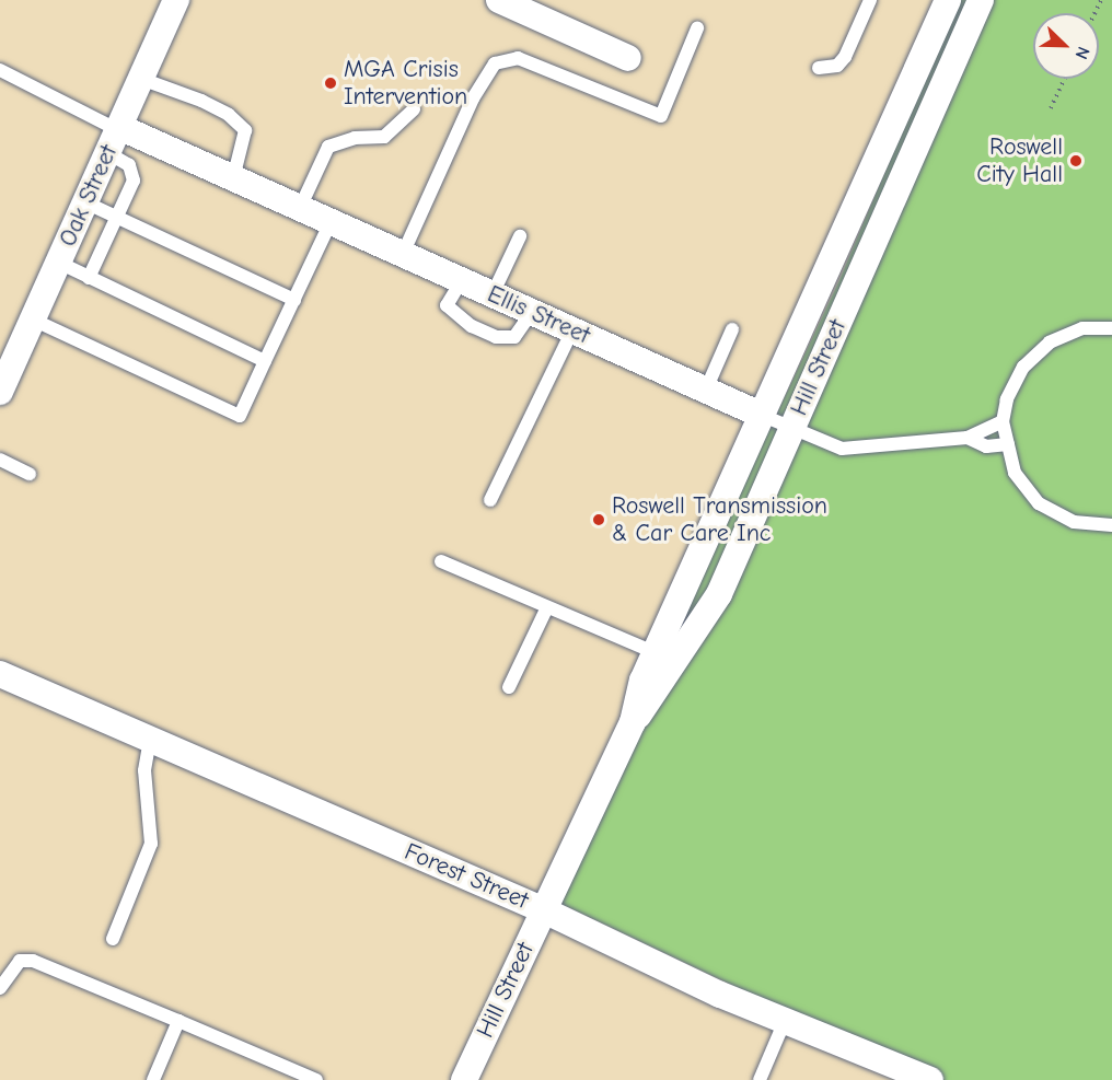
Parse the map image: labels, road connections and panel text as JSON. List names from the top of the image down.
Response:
{
  "streets": {
    "street": [
      "Oak Street",
      "Ellis Street",
      "Hill Street",
      "Forest Street"
    ]
  },
  "crossings": [
    ["Oak Street", "Ellis Street"],
    ["Ellis Street", "Hill Street"],
    ["Hill Street", "Forest Street"]
  ],
  "places": ["MGA Crisis Intervention", "Roswell City Hall", "Roswell Transmission & Car Care Inc"],
  "north": "bottom right"
}
